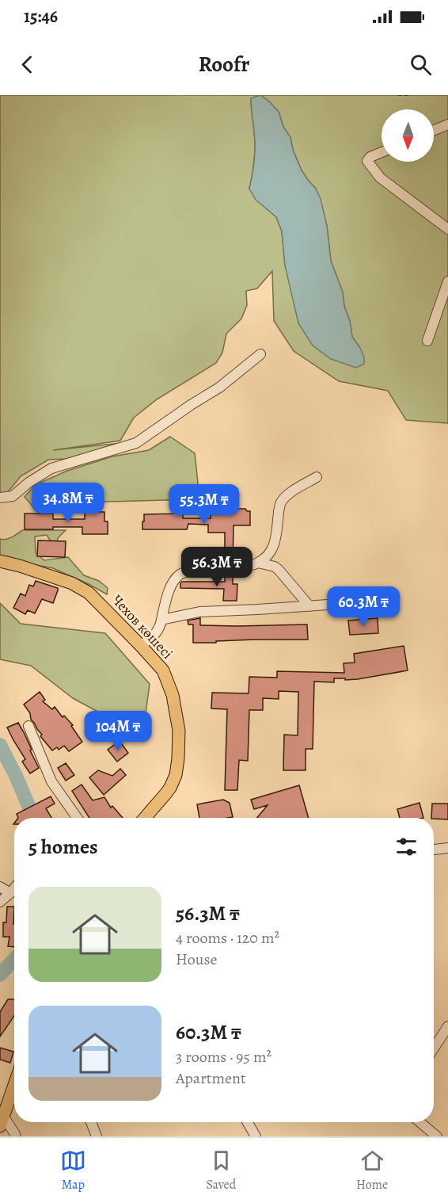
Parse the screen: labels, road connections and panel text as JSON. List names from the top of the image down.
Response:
{
  "streets": {
    "main road": ["Чехов көшесі"]
  },
  "north": "bottom",
  "page": {
    "status": "15:46",
    "header": "Roofr",
    "price": [
      "34.8M ₸",
      "55.3M ₸",
      "56.3M ₸",
      "60.3M ₸",
      "104M ₸"
    ],
    "heading": "5 homes",
    "list": [
      {
        "name": "56.3M ₸",
        "note": "4 rooms · 120 m² · House"
      },
      {
        "name": "60.3M ₸",
        "note": "3 rooms · 95 m² · Apartment"
      }
    ],
    "tabs": ["Map", "Saved", "Home"]
  }
}
